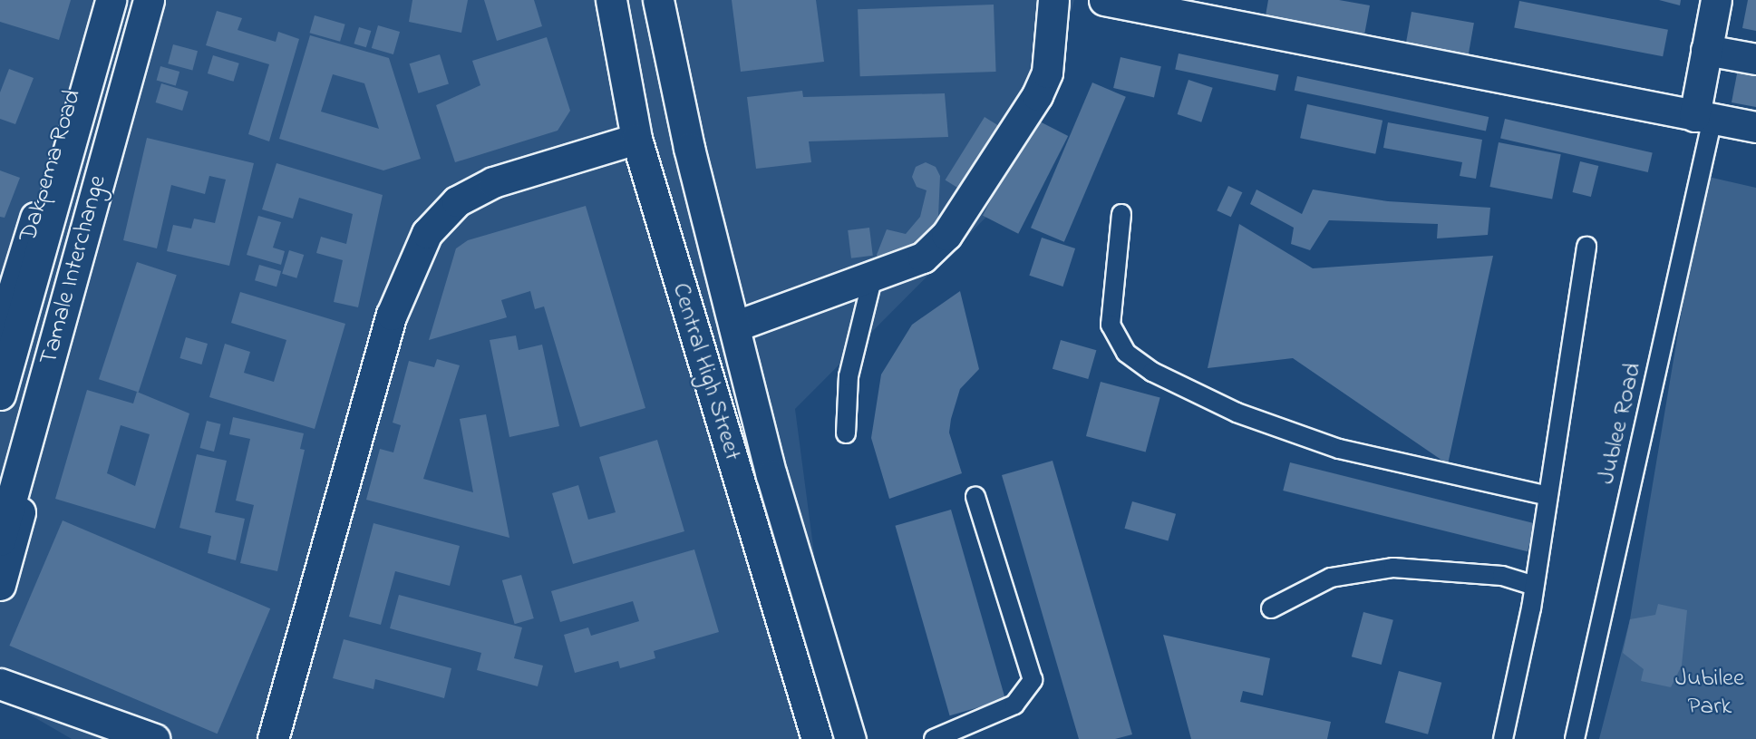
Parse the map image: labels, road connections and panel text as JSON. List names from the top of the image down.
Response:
{
  "streets": {
    "main road": ["Dakpema Road", "Tamale Interchange", "Central High Street"],
    "lane": ["Jublee Road"]
  },
  "parks": ["Jubilee Park"]
}
